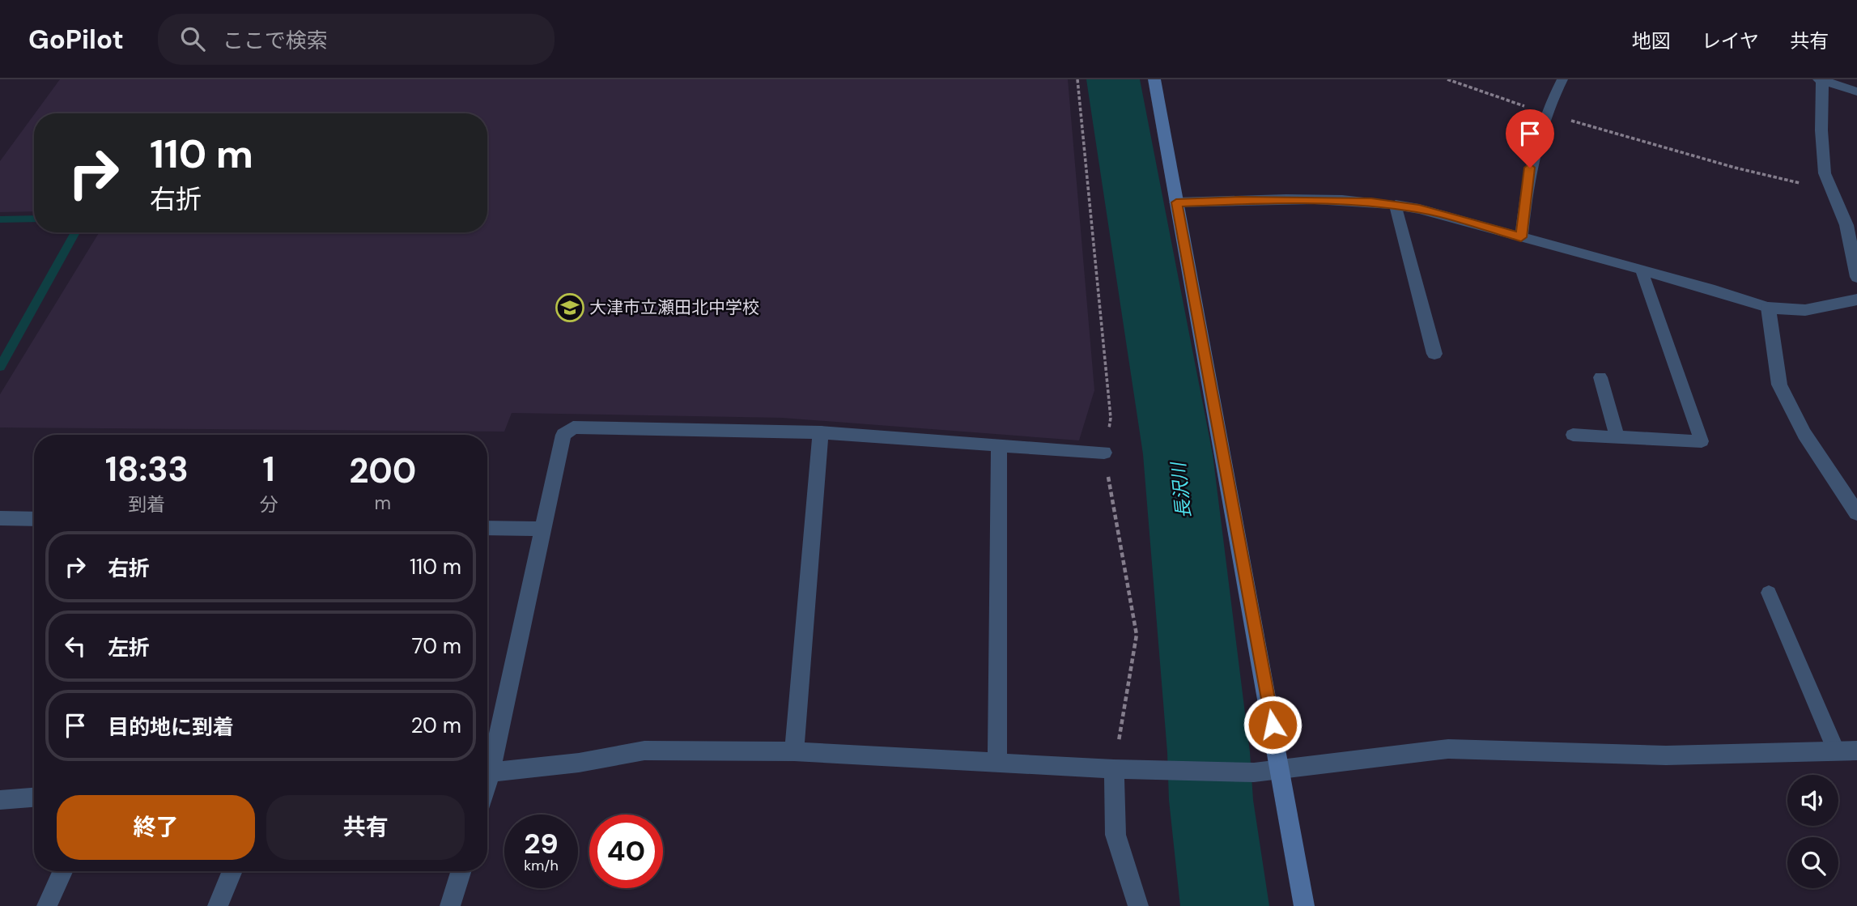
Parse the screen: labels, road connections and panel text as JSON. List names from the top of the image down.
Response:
{
  "water": ["長沢川"],
  "places": {
    "school or university": ["大津市立瀬田北中学校"]
  },
  "page": {
    "header": "GoPilot",
    "search": "ここで検索",
    "nav": ["地図", "レイヤ", "共有"],
    "turn": ["110 m", "右折"],
    "eta": [
      "18:33",
      "到着",
      "1",
      "分",
      "200",
      "m"
    ],
    "list": [
      {
        "name": "右折",
        "value": "110 m"
      },
      {
        "name": "左折",
        "value": "70 m"
      },
      {
        "name": "目的地に到着",
        "value": "20 m"
      }
    ],
    "buttons": ["終了", "共有"],
    "speed": "29 km/h",
    "limit": "40"
  }
}
